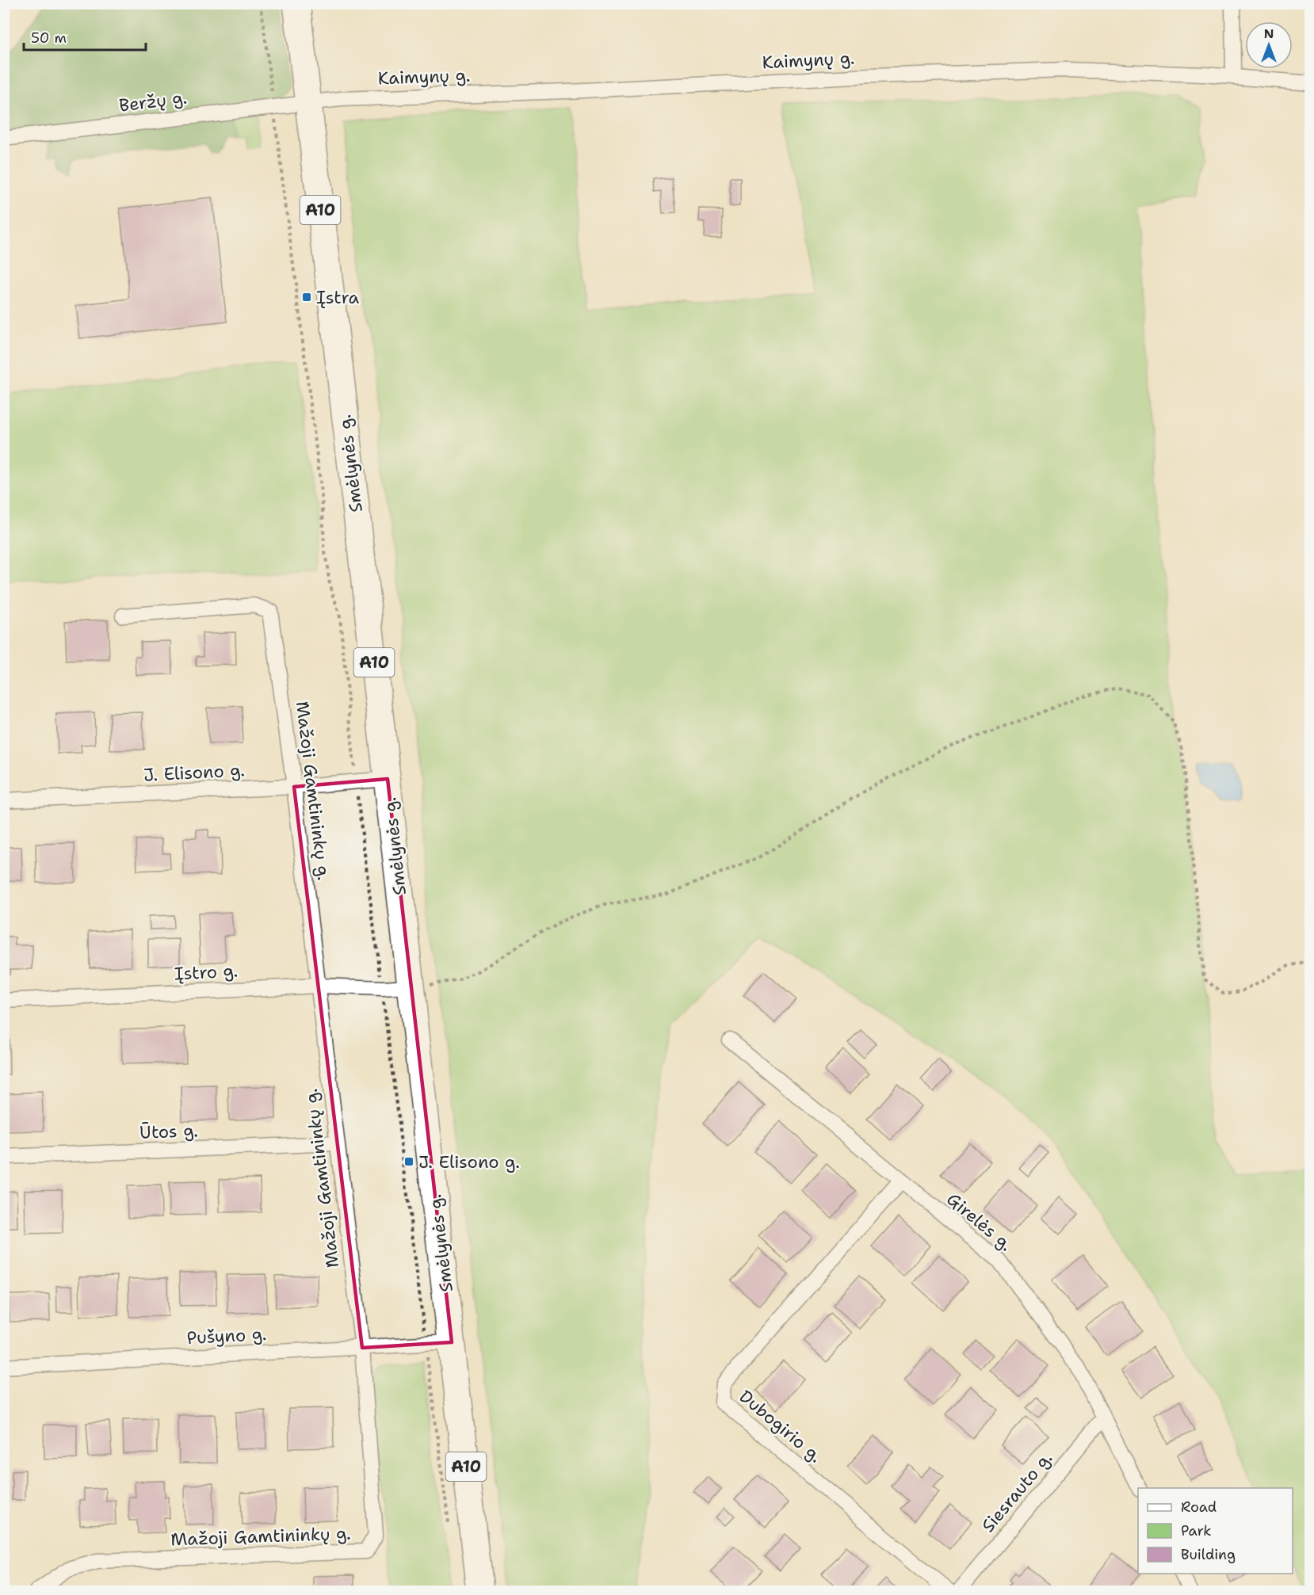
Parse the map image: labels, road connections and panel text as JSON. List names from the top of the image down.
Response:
{
  "streets": {
    "highway": ["A10", "Smėlynės g."],
    "street": [
      "Kaimynų g.",
      "Beržų g.",
      "J. Elisono g.",
      "Mažoji Gamtininkų g.",
      "Įstro g.",
      "Ūtos g.",
      "Girelės g.",
      "Pušyno g.",
      "Dubogirio g.",
      "Siesrauto g."
    ]
  },
  "crossings": [
    ["Kaimynų g.", "Beržų g."],
    ["Kaimynų g.", "A10"],
    ["Kaimynų g.", "Smėlynės g."],
    ["Beržų g.", "A10"],
    ["Beržų g.", "Smėlynės g."],
    ["A10", "Smėlynės g."],
    ["Smėlynės g.", "J. Elisono g."],
    ["Smėlynės g.", "Įstro g."],
    ["Smėlynės g.", "Pušyno g."],
    ["J. Elisono g.", "Mažoji Gamtininkų g."],
    ["Mažoji Gamtininkų g.", "Įstro g."],
    ["Mažoji Gamtininkų g.", "Ūtos g."],
    ["Mažoji Gamtininkų g.", "Pušyno g."],
    ["Girelės g.", "Dubogirio g."],
    ["Girelės g.", "Siesrauto g."]
  ],
  "places": {
    "transit": ["Įstra", "J. Elisono g."]
  },
  "legend": ["Road", "Park", "Building"],
  "scale_bar": "50 m",
  "north": "top"
}
